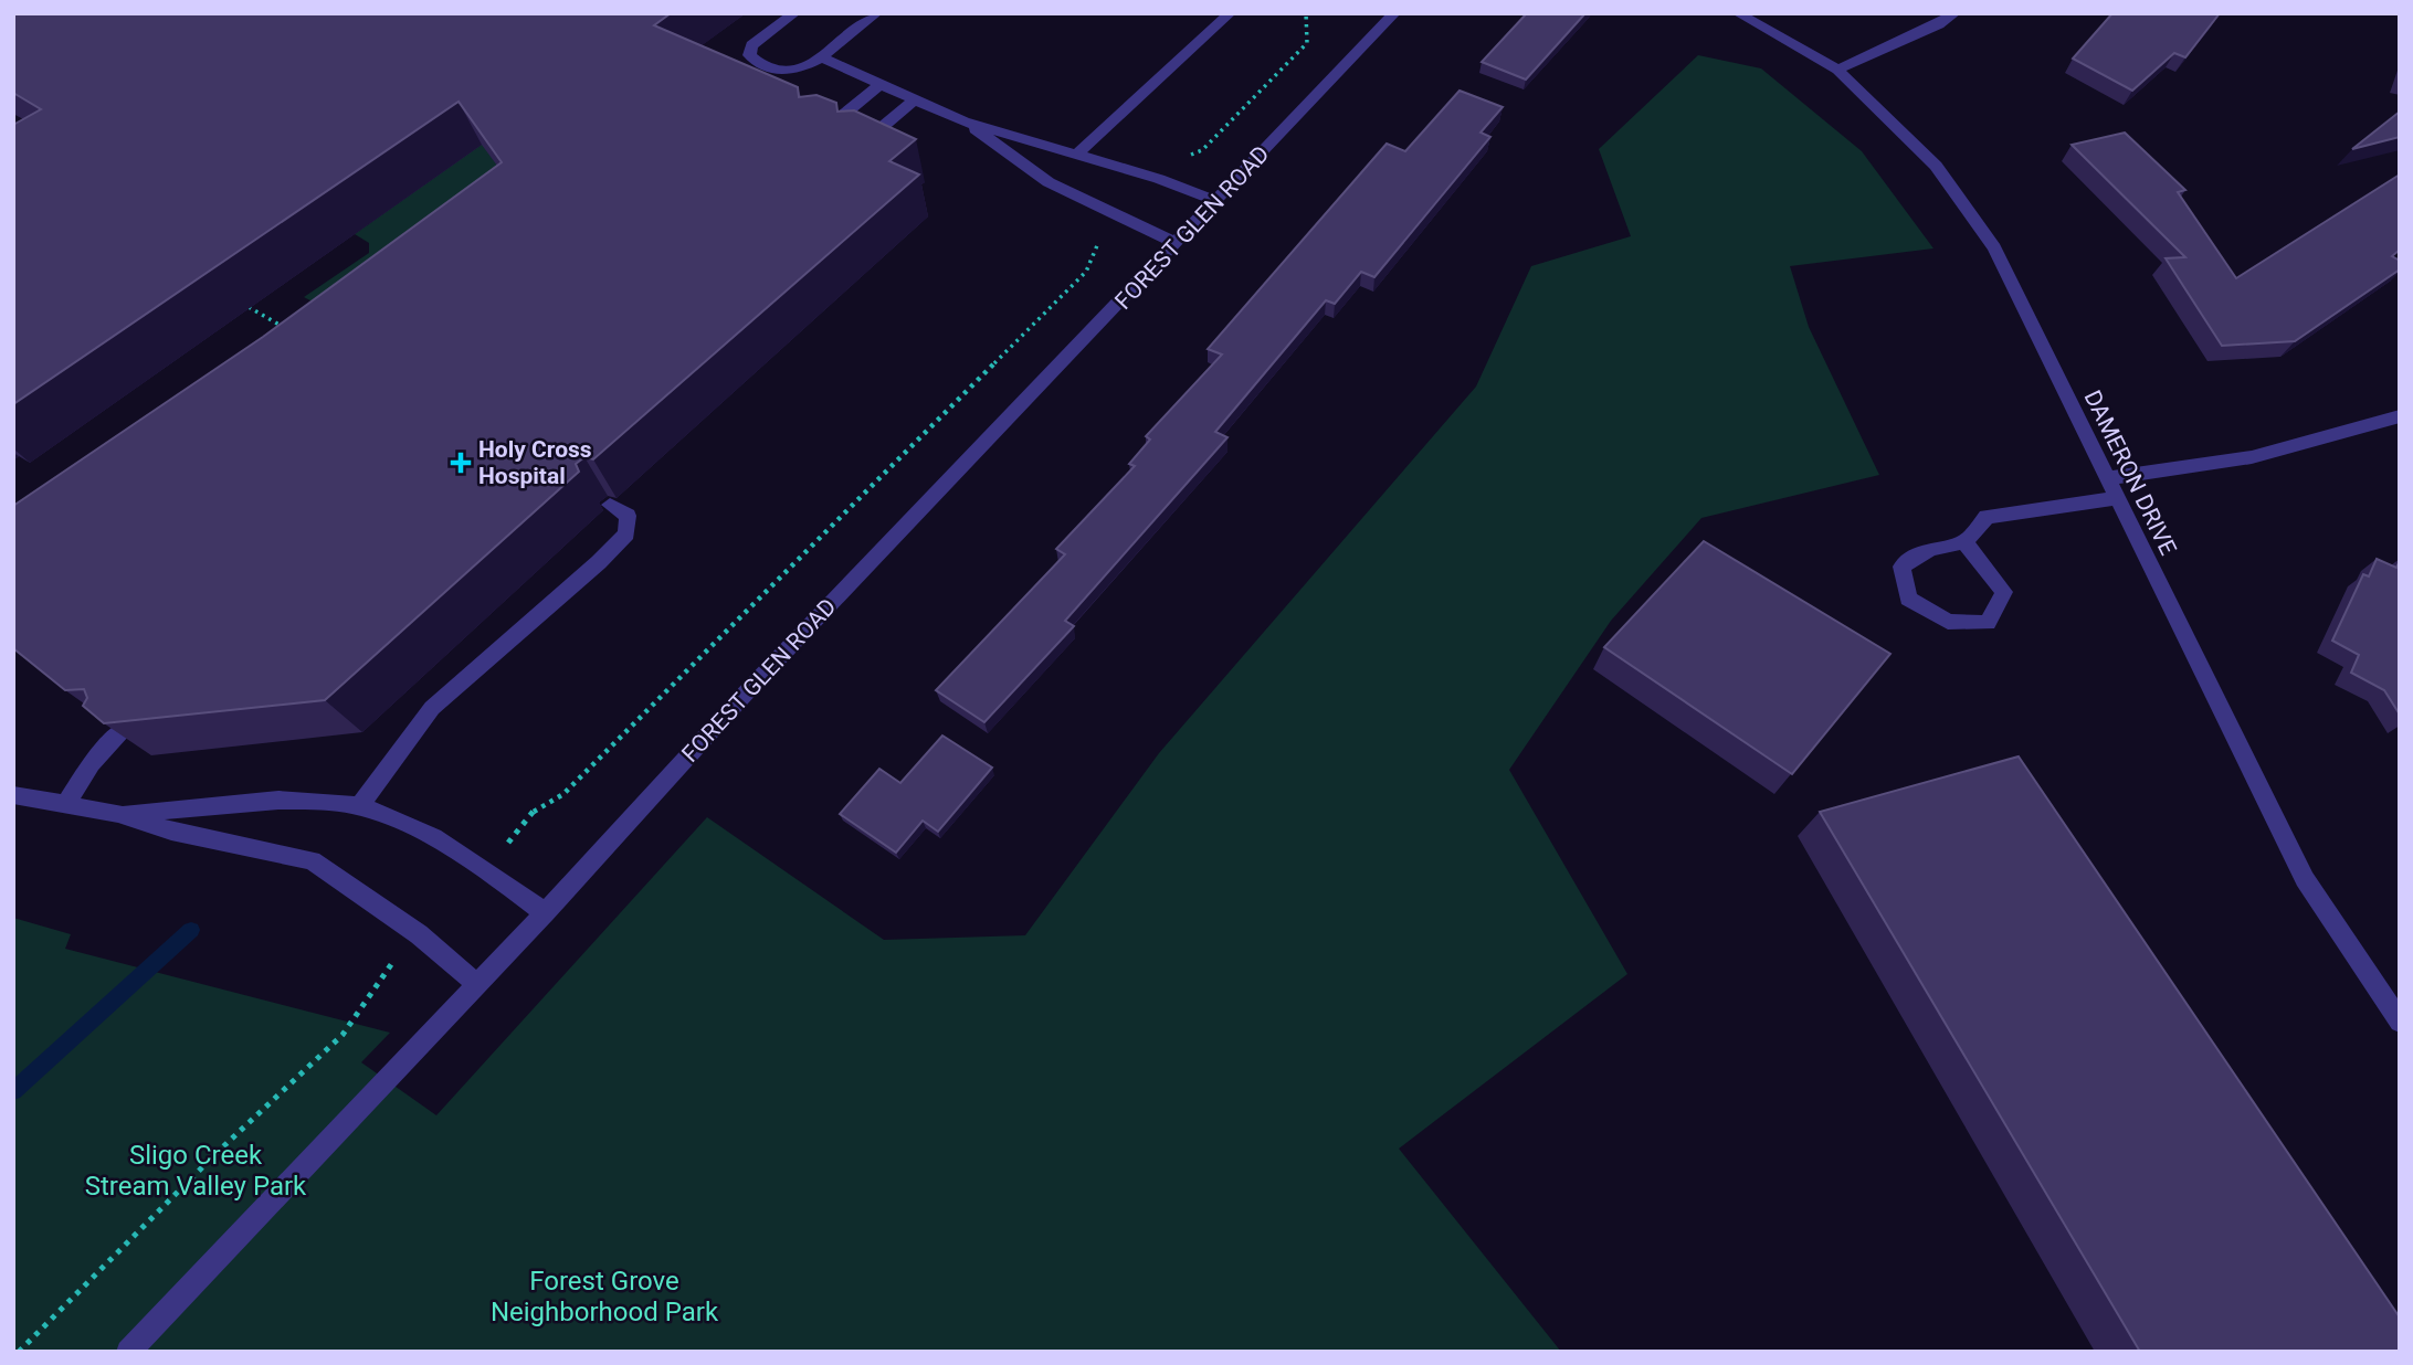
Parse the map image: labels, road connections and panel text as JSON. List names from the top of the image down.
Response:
{
  "streets": {
    "street": ["FOREST GLEN ROAD", "DAMERON DRIVE"]
  },
  "parks": ["Sligo Creek Stream Valley Park", "Forest Grove Neighborhood Park"],
  "places": {
    "health": ["Holy Cross Hospital"]
  }
}
